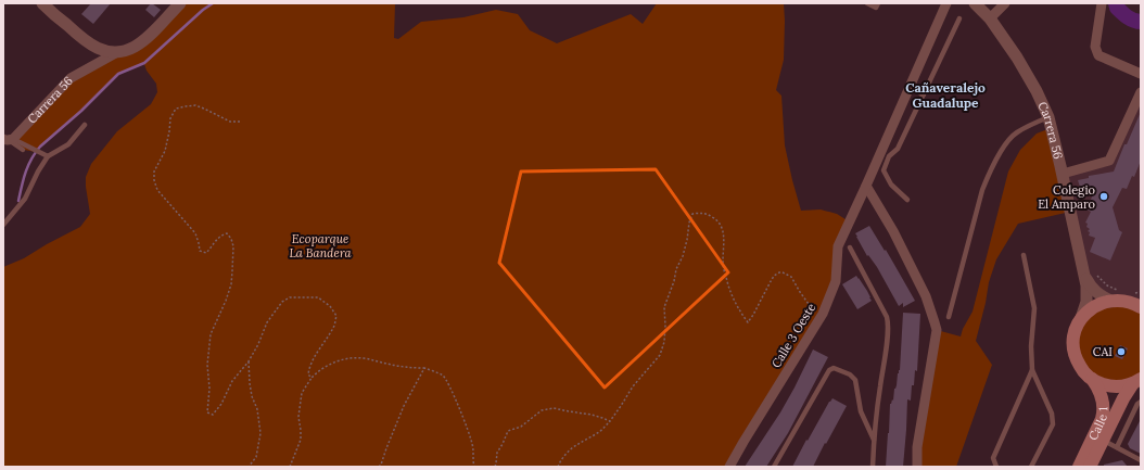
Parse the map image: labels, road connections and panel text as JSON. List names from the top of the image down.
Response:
{
  "streets": {
    "main road": ["Calle 1"],
    "street": ["Carrera 56", "Calle 3 Oeste"]
  },
  "crossings": [
    ["Carrera 56", "Calle 1"]
  ],
  "districts": ["Cañaveralejo Guadalupe"],
  "parks": ["Ecoparque La Bandera"],
  "places": ["Colegio El Amparo", "CAI"]
}
